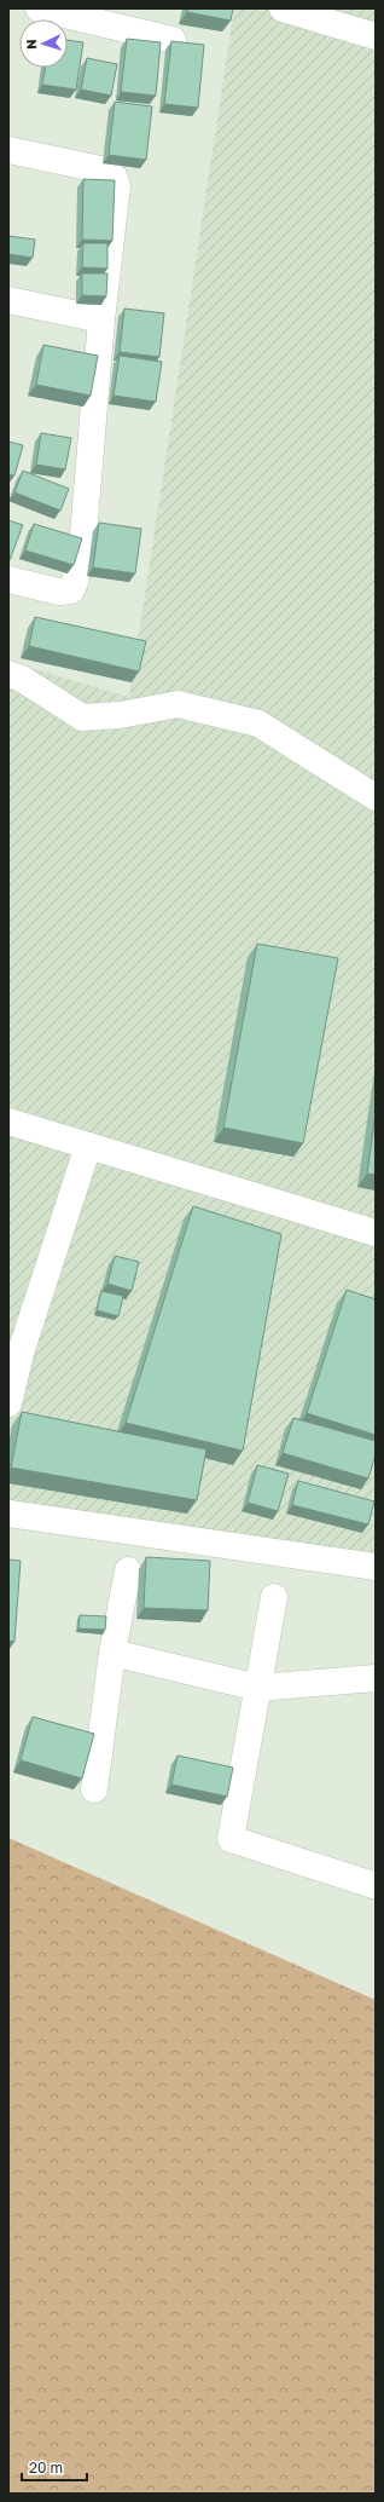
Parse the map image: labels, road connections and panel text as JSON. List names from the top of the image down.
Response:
{
  "scale_bar": "20 m",
  "north": "left"
}
